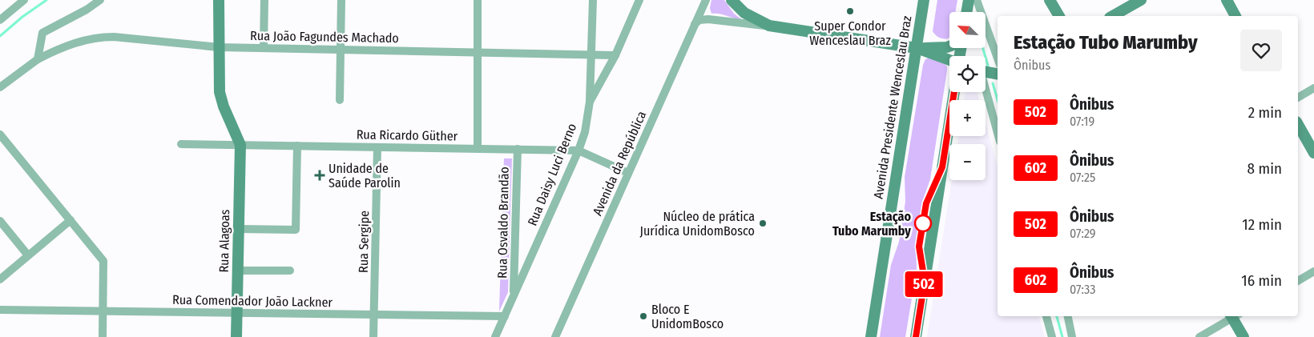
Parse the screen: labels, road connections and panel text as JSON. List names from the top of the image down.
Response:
{
  "streets": {
    "main road": ["Avenida Presidente Wenceslau Braz", "Rua Alagoas"],
    "street": [
      "Rua João Fagundes Machado",
      "Rua Ricardo Güther",
      "Avenida da República",
      "Rua Daisy Luci Berno",
      "Rua Osvaldo Brandão",
      "Rua Sergipe",
      "Rua Comendador João Lackner"
    ]
  },
  "crossings": [
    ["Rua João Fagundes Machado", "Rua Daisy Luci Berno"],
    ["Rua Ricardo Güther", "Avenida da República"],
    ["Rua Ricardo Güther", "Rua Daisy Luci Berno"],
    ["Rua Ricardo Güther", "Rua Osvaldo Brandão"],
    ["Rua Ricardo Güther", "Rua Alagoas"],
    ["Rua Ricardo Güther", "Rua Sergipe"],
    ["Rua Daisy Luci Berno", "Rua Osvaldo Brandão"],
    ["Rua Daisy Luci Berno", "Rua Comendador João Lackner"],
    ["Rua Alagoas", "Rua Comendador João Lackner"],
    ["Rua Sergipe", "Rua Comendador João Lackner"]
  ],
  "places": {
    "other": [
      "Super Condor Wenceslau Braz",
      "Núcleo de prática Jurídica UnidomBosco",
      "Estação Tubo Marumby",
      "Bloco E UnidomBosco"
    ],
    "health": ["Unidade de Saúde Parolin"]
  },
  "lines": ["bus line 502"],
  "north": "top left",
  "page": {
    "on_map": "502",
    "map_buttons": ["+", "−"],
    "heading": ["Estação Tubo Marumby", "Ônibus"],
    "list": [
      {
        "mark": "502",
        "name": "Ônibus",
        "note": "07:19",
        "value": "2 min"
      },
      {
        "mark": "602",
        "name": "Ônibus",
        "note": "07:25",
        "value": "8 min"
      },
      {
        "mark": "502",
        "name": "Ônibus",
        "note": "07:29",
        "value": "12 min"
      },
      {
        "mark": "602",
        "name": "Ônibus",
        "note": "07:33",
        "value": "16 min"
      }
    ]
  }
}
